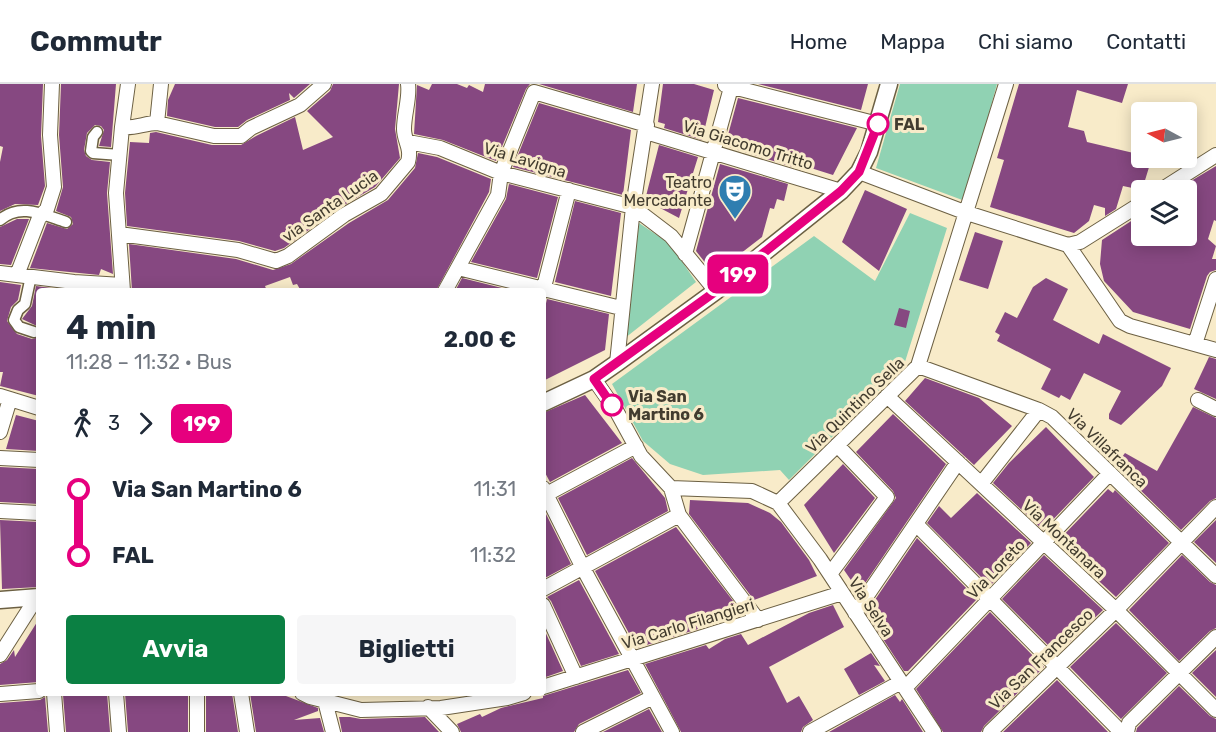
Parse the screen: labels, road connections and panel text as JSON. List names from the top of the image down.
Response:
{
  "streets": {
    "street": [
      "Via Giacomo Tritto",
      "Via Lavigna",
      "via Santa Lucia",
      "Via Quintino Sella",
      "Via Villafranca",
      "Via Montanara",
      "Via Loreto",
      "Via Selva",
      "Via Carlo Filangieri",
      "Via San Francesco"
    ]
  },
  "crossings": [
    ["Via Giacomo Tritto", "Via Lavigna"],
    ["Via Lavigna", "via Santa Lucia"],
    ["Via Quintino Sella", "Via Villafranca"],
    ["Via Quintino Sella", "Via Montanara"],
    ["Via Quintino Sella", "Via Selva"],
    ["Via Villafranca", "Via Loreto"],
    ["Via Villafranca", "Via San Francesco"],
    ["Via Montanara", "Via Loreto"],
    ["Via Montanara", "Via San Francesco"],
    ["Via Loreto", "Via Selva"],
    ["Via Selva", "Via Carlo Filangieri"]
  ],
  "places": {
    "other": ["FAL", "Via San Martino 6"],
    "theatre": ["Teatro Mercadante"]
  },
  "lines": ["bus line 199"],
  "north": "left",
  "page": {
    "header": "Commutr",
    "nav": [
      "Home",
      "Mappa",
      "Chi siamo",
      "Contatti"
    ],
    "on_map": "199",
    "heading": ["4 min", "11:28 – 11:32 · Bus", "2.00 €"],
    "legs": ["3", "199"],
    "list": [
      {
        "name": "Via San Martino 6",
        "value": "11:31"
      },
      {
        "name": "FAL",
        "value": "11:32"
      }
    ],
    "buttons": ["Avvia", "Biglietti"]
  }
}
